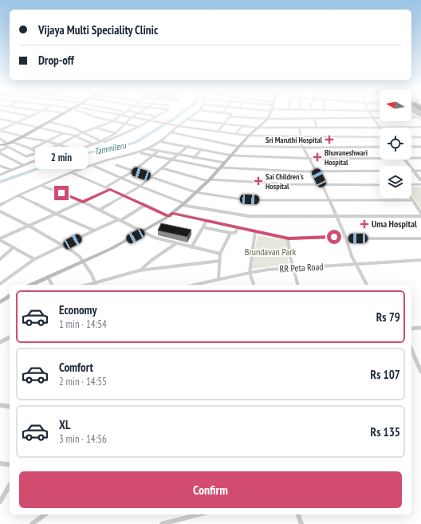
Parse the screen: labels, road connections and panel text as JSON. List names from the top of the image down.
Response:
{
  "streets": {
    "street": ["RR Peta Road"]
  },
  "water": ["Tammileru"],
  "parks": ["Brundavan Park"],
  "places": {
    "health": [
      "Sri Maruthi Hospital",
      "Bhuvaneshwari Hospital",
      "Sai Children's Hospital",
      "Uma Hospital"
    ]
  },
  "north": "left",
  "page": {
    "banner": ["Vijaya Multi Speciality Clinic", "Drop-off"],
    "bubble": "2 min",
    "list": [
      {
        "name": "Economy",
        "note": "1 min · 14:54",
        "value": "Rs 79"
      },
      {
        "name": "Comfort",
        "note": "2 min · 14:55",
        "value": "Rs 107"
      },
      {
        "name": "XL",
        "note": "3 min · 14:56",
        "value": "Rs 135"
      }
    ],
    "buttons": "Confirm"
  }
}
